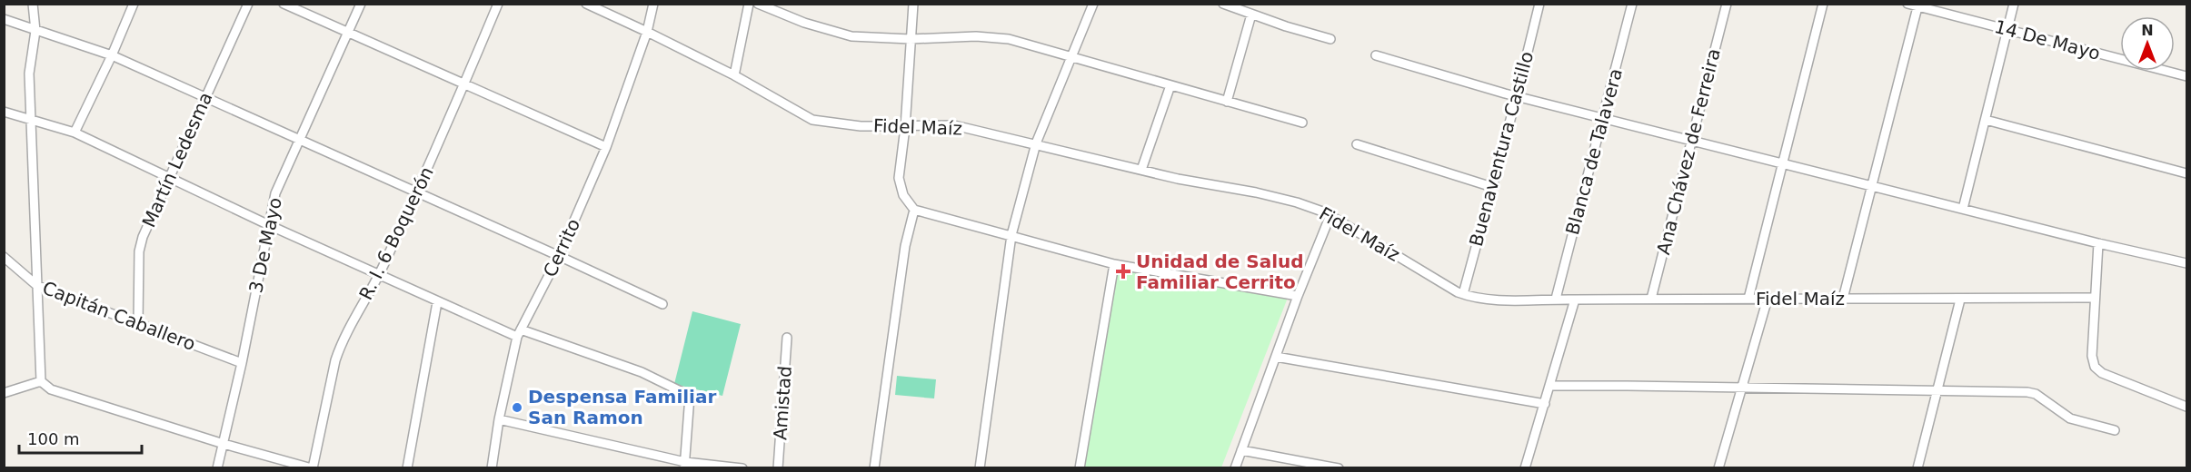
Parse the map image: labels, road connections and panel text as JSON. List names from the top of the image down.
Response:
{
  "streets": {
    "street": [
      "14 De Mayo",
      "Fidel Maíz",
      "Buenaventura Castillo",
      "Blanca de Talavera",
      "Ana Chávez de Ferreira",
      "Martín Ledesma",
      "R. I. 6 Boquerón",
      "3 De Mayo",
      "Cerrito",
      "Capitán Caballero",
      "Amistad"
    ]
  },
  "crossings": [
    ["Fidel Maíz", "Buenaventura Castillo"],
    ["Fidel Maíz", "Blanca de Talavera"],
    ["Fidel Maíz", "Ana Chávez de Ferreira"],
    ["Fidel Maíz", "Cerrito"],
    ["Martín Ledesma", "Capitán Caballero"],
    ["3 De Mayo", "Capitán Caballero"]
  ],
  "places": {
    "health": ["Unidad de Salud Familiar Cerrito"],
    "other": ["Despensa Familiar San Ramon"]
  },
  "scale_bar": "100 m",
  "north": "top"
}
